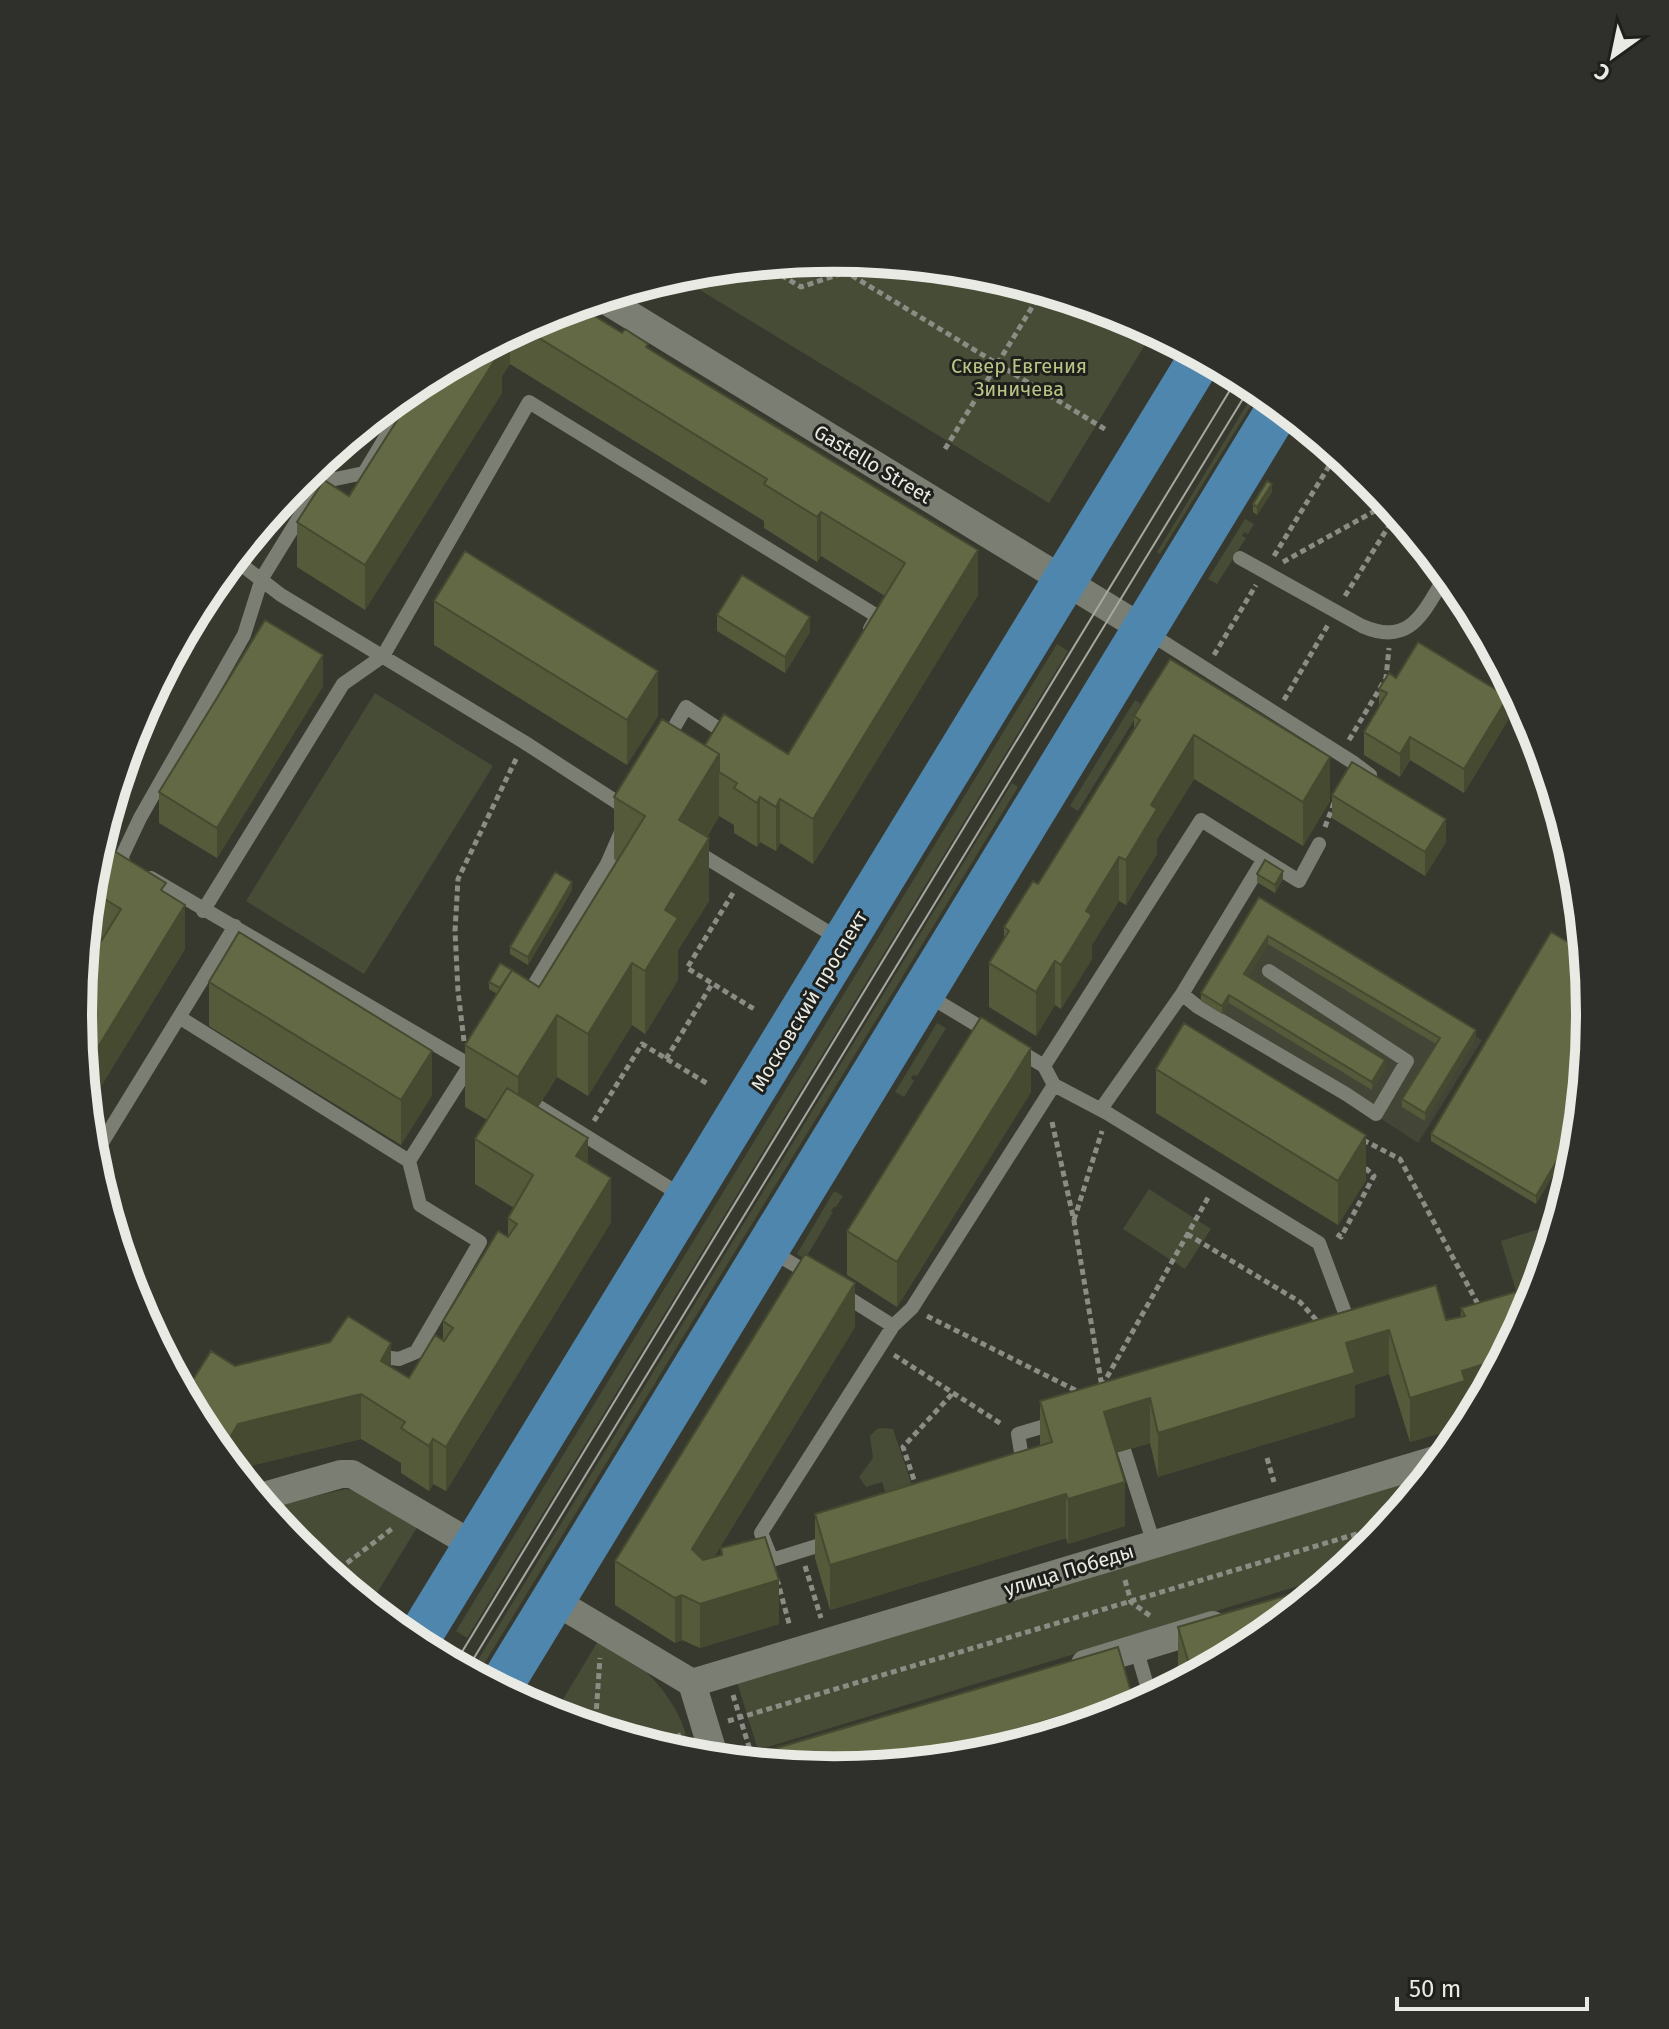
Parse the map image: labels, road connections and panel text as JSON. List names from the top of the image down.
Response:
{
  "streets": {
    "main road": ["Московский проспект"],
    "street": ["Gastello Street", "улица Победы"]
  },
  "crossings": [
    ["Gastello Street", "Московский проспект"]
  ],
  "parks": ["Сквер Евгения Зиничева"],
  "scale_bar": "50 m",
  "north": "bottom left"
}
